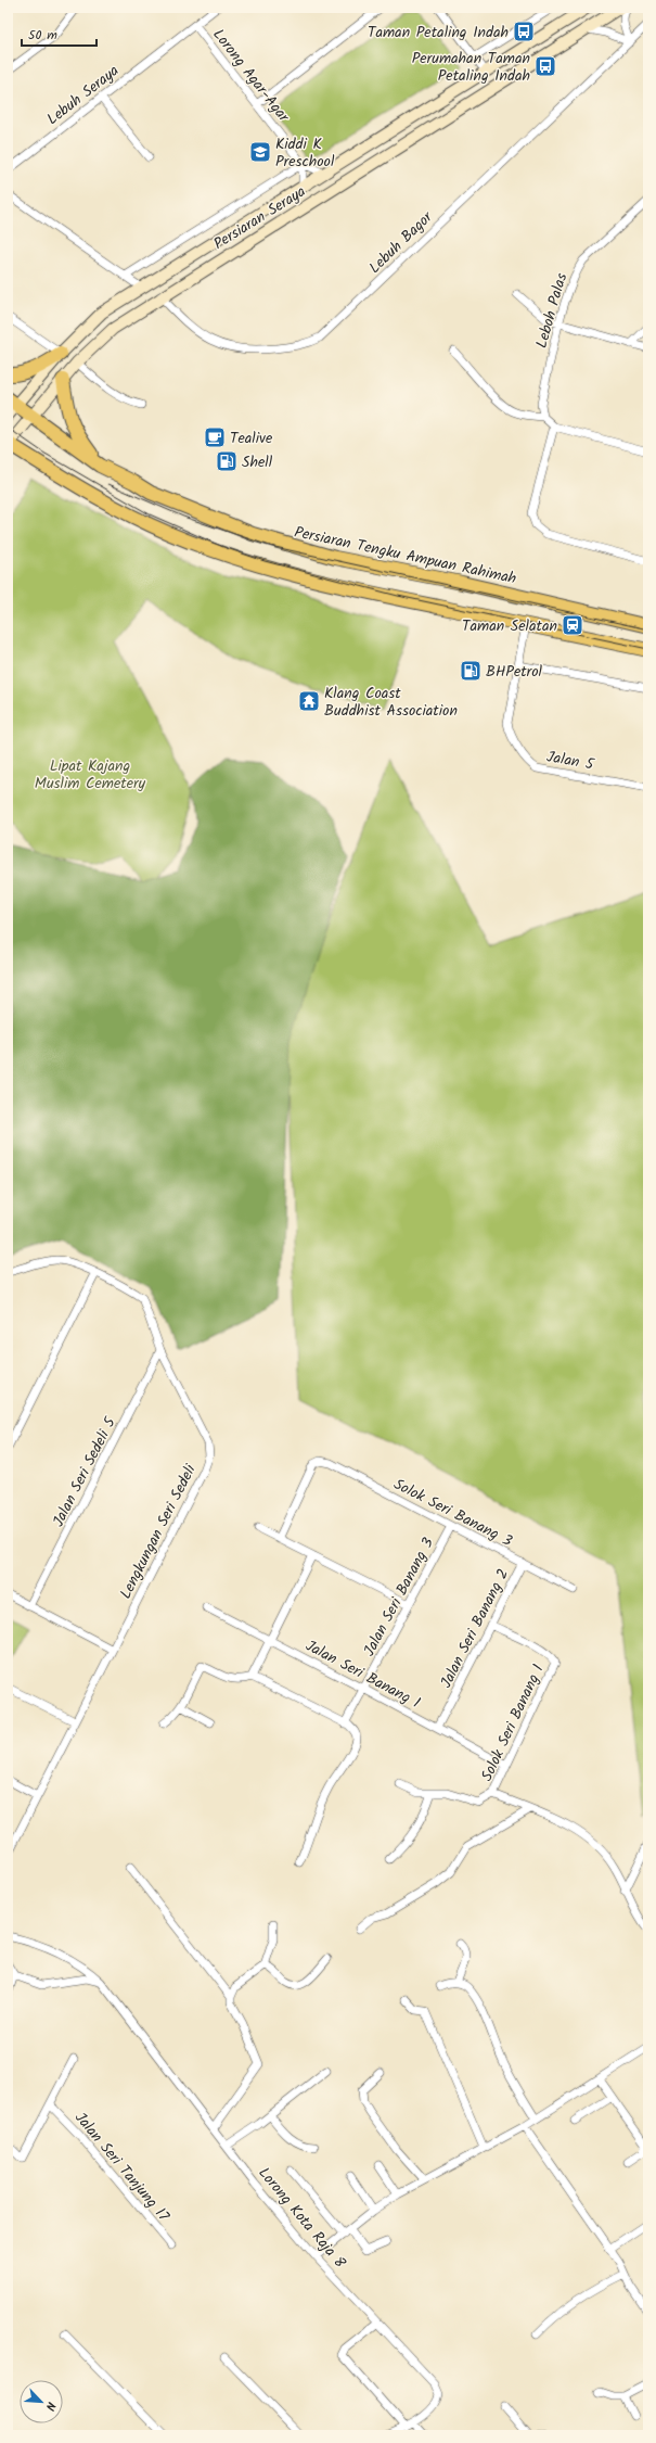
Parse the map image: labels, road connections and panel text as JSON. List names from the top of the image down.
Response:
{
  "streets": {
    "highway": ["Persiaran Tengku Ampuan Rahimah"],
    "main road": ["Persiaran Seraya"],
    "street": [
      "Lorong Agar-Agar",
      "Lebuh Seraya",
      "Lebuh Bagor",
      "Leboh Palas",
      "Jalan 5",
      "Jalan Seri Sedeli 5",
      "Solok Seri Banang 3",
      "Lengkungan Seri Sedeli",
      "Jalan Seri Banang 3",
      "Jalan Seri Banang 2",
      "Jalan Seri Banang 1",
      "Solok Seri Banang 1",
      "Jalan Seri Tanjung 17",
      "Lorong Kota Raja 8"
    ]
  },
  "crossings": [
    ["Lorong Agar-Agar", "Lebuh Seraya"],
    ["Lorong Agar-Agar", "Persiaran Seraya"],
    ["Persiaran Seraya", "Lebuh Bagor"],
    ["Persiaran Seraya", "Persiaran Tengku Ampuan Rahimah"],
    ["Jalan Seri Sedeli 5", "Lengkungan Seri Sedeli"],
    ["Solok Seri Banang 3", "Jalan Seri Banang 3"],
    ["Solok Seri Banang 3", "Jalan Seri Banang 2"],
    ["Jalan Seri Banang 3", "Jalan Seri Banang 1"],
    ["Jalan Seri Banang 2", "Jalan Seri Banang 1"],
    ["Jalan Seri Banang 2", "Solok Seri Banang 1"],
    ["Jalan Seri Banang 1", "Solok Seri Banang 1"]
  ],
  "parks": ["Lipat Kajang Muslim Cemetery"],
  "places": {
    "bus stop": ["Taman Petaling Indah", "Perumahan Taman Petaling Indah"],
    "school or university": ["Kiddi K Preschool"],
    "cafe": ["Tealive"],
    "fuel station": ["Shell", "BHPetrol"],
    "station": ["Taman Selatan"],
    "temple": ["Klang Coast Buddhist Association"]
  },
  "scale_bar": "50 m",
  "north": "bottom right"
}
